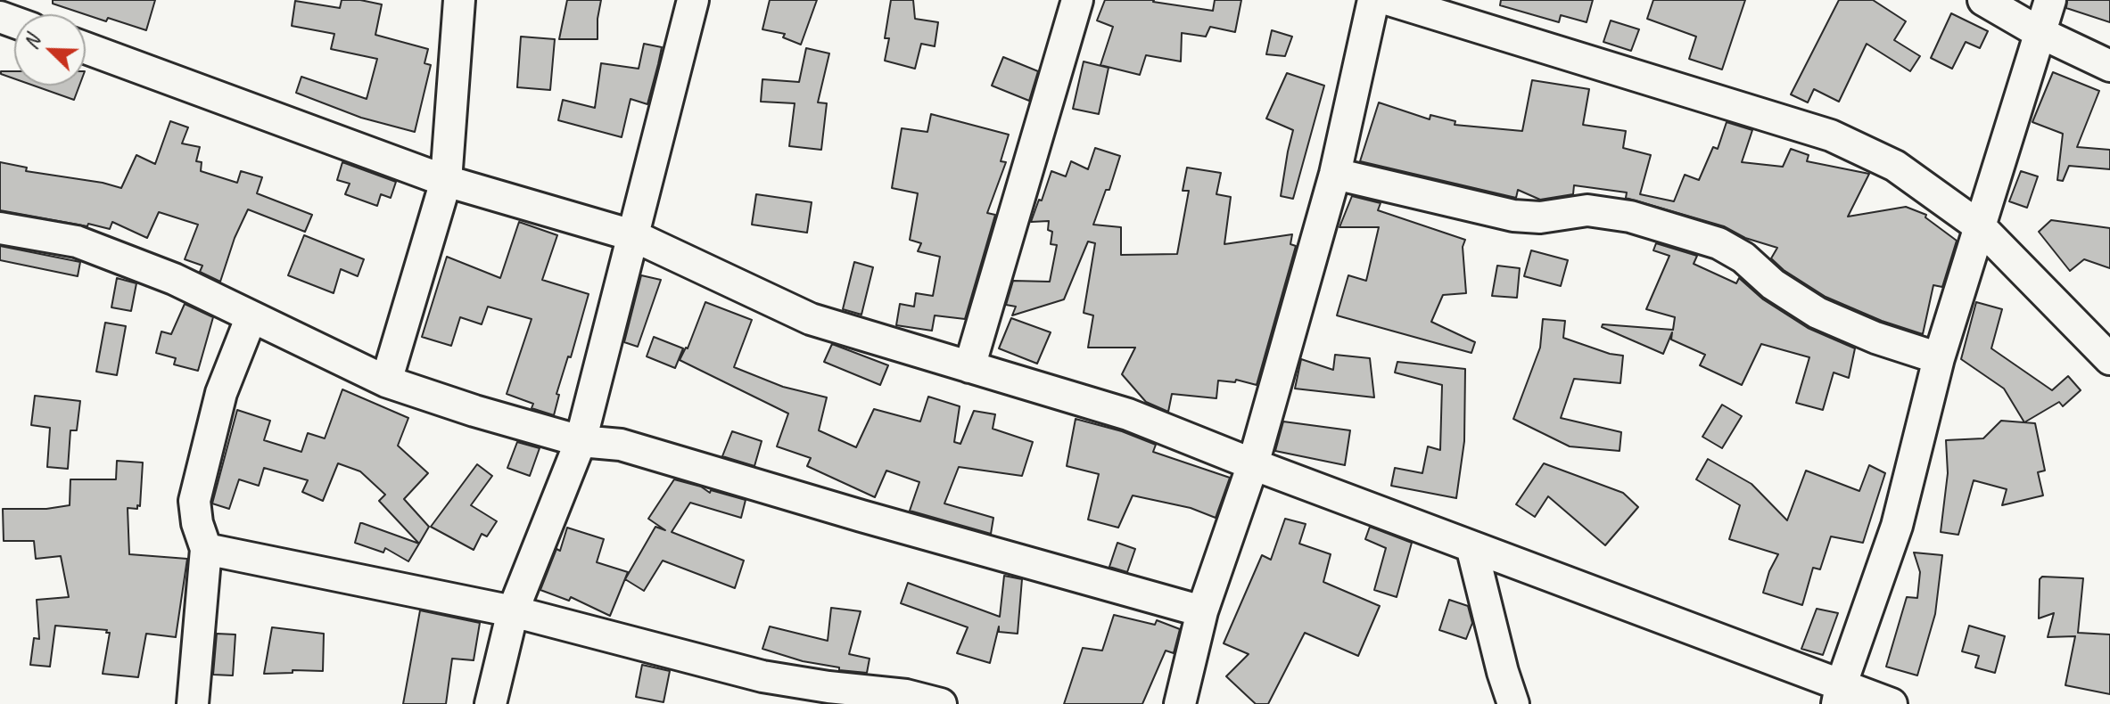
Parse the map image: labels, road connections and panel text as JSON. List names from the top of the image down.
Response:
{
  "north": "top left"
}
